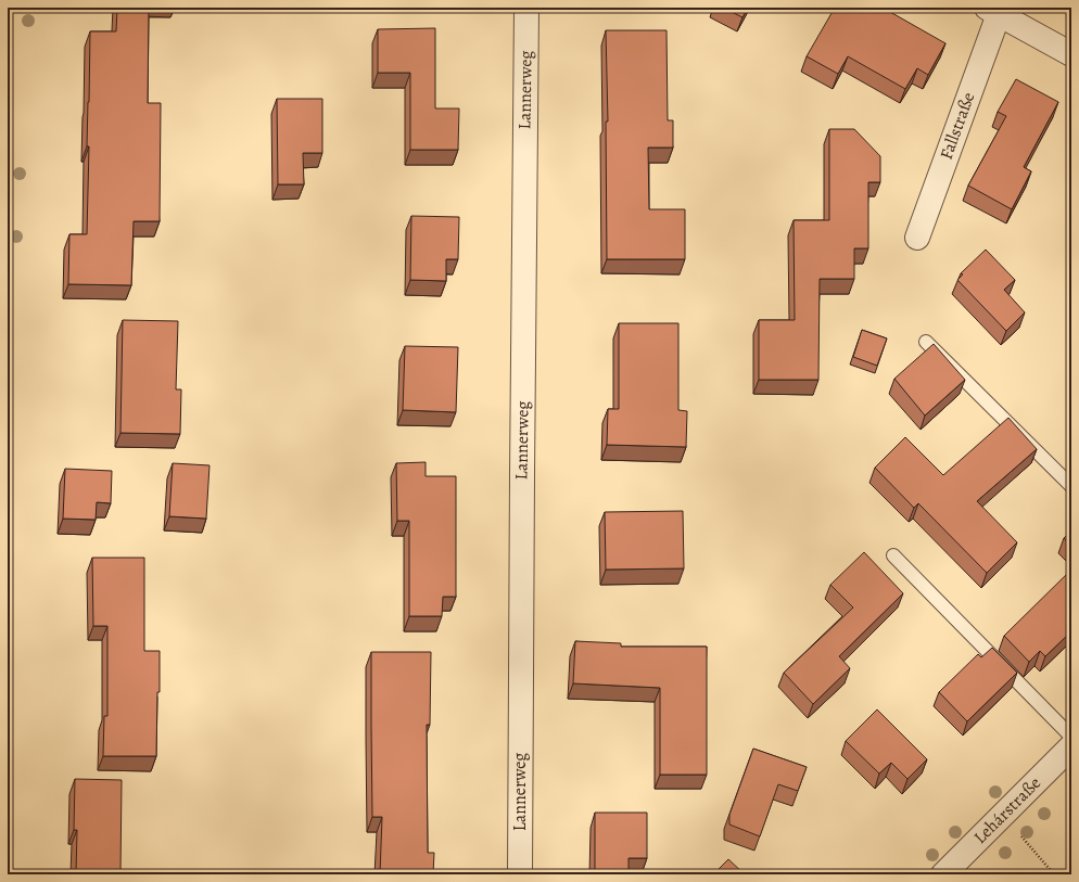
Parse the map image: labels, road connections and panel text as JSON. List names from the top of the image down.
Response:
{
  "streets": {
    "street": ["Lannerweg", "Fallstraße", "Lehárstraße"]
  }
}
